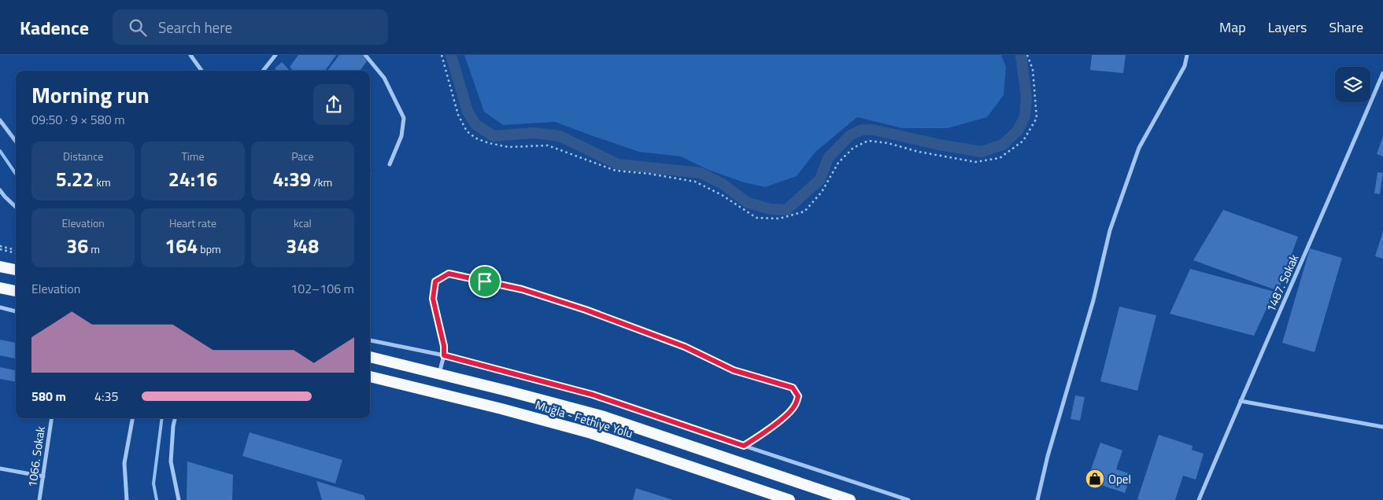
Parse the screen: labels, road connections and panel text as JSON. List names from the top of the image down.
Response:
{
  "streets": {
    "highway": ["Muğla - Fethiye Yolu"],
    "street": ["1487. Sokak", "1066. Sokak"]
  },
  "places": {
    "shop": ["Opel"]
  },
  "page": {
    "header": "Kadence",
    "search": "Search here",
    "nav": ["Map", "Layers", "Share"],
    "heading": ["Morning run", "09:50 · 9 × 580 m"],
    "stats": [
      ["Distance", "5.22 km"],
      ["Time", "24:16"],
      ["Pace", "4:39 /km"],
      ["Elevation", "36 m"],
      ["Heart rate", "164 bpm"],
      ["kcal", "348"]
    ],
    "chart": ["Elevation", "102–106 m"],
    "list": [
      {
        "name": "580 m",
        "note": "4:35"
      }
    ]
  }
}
